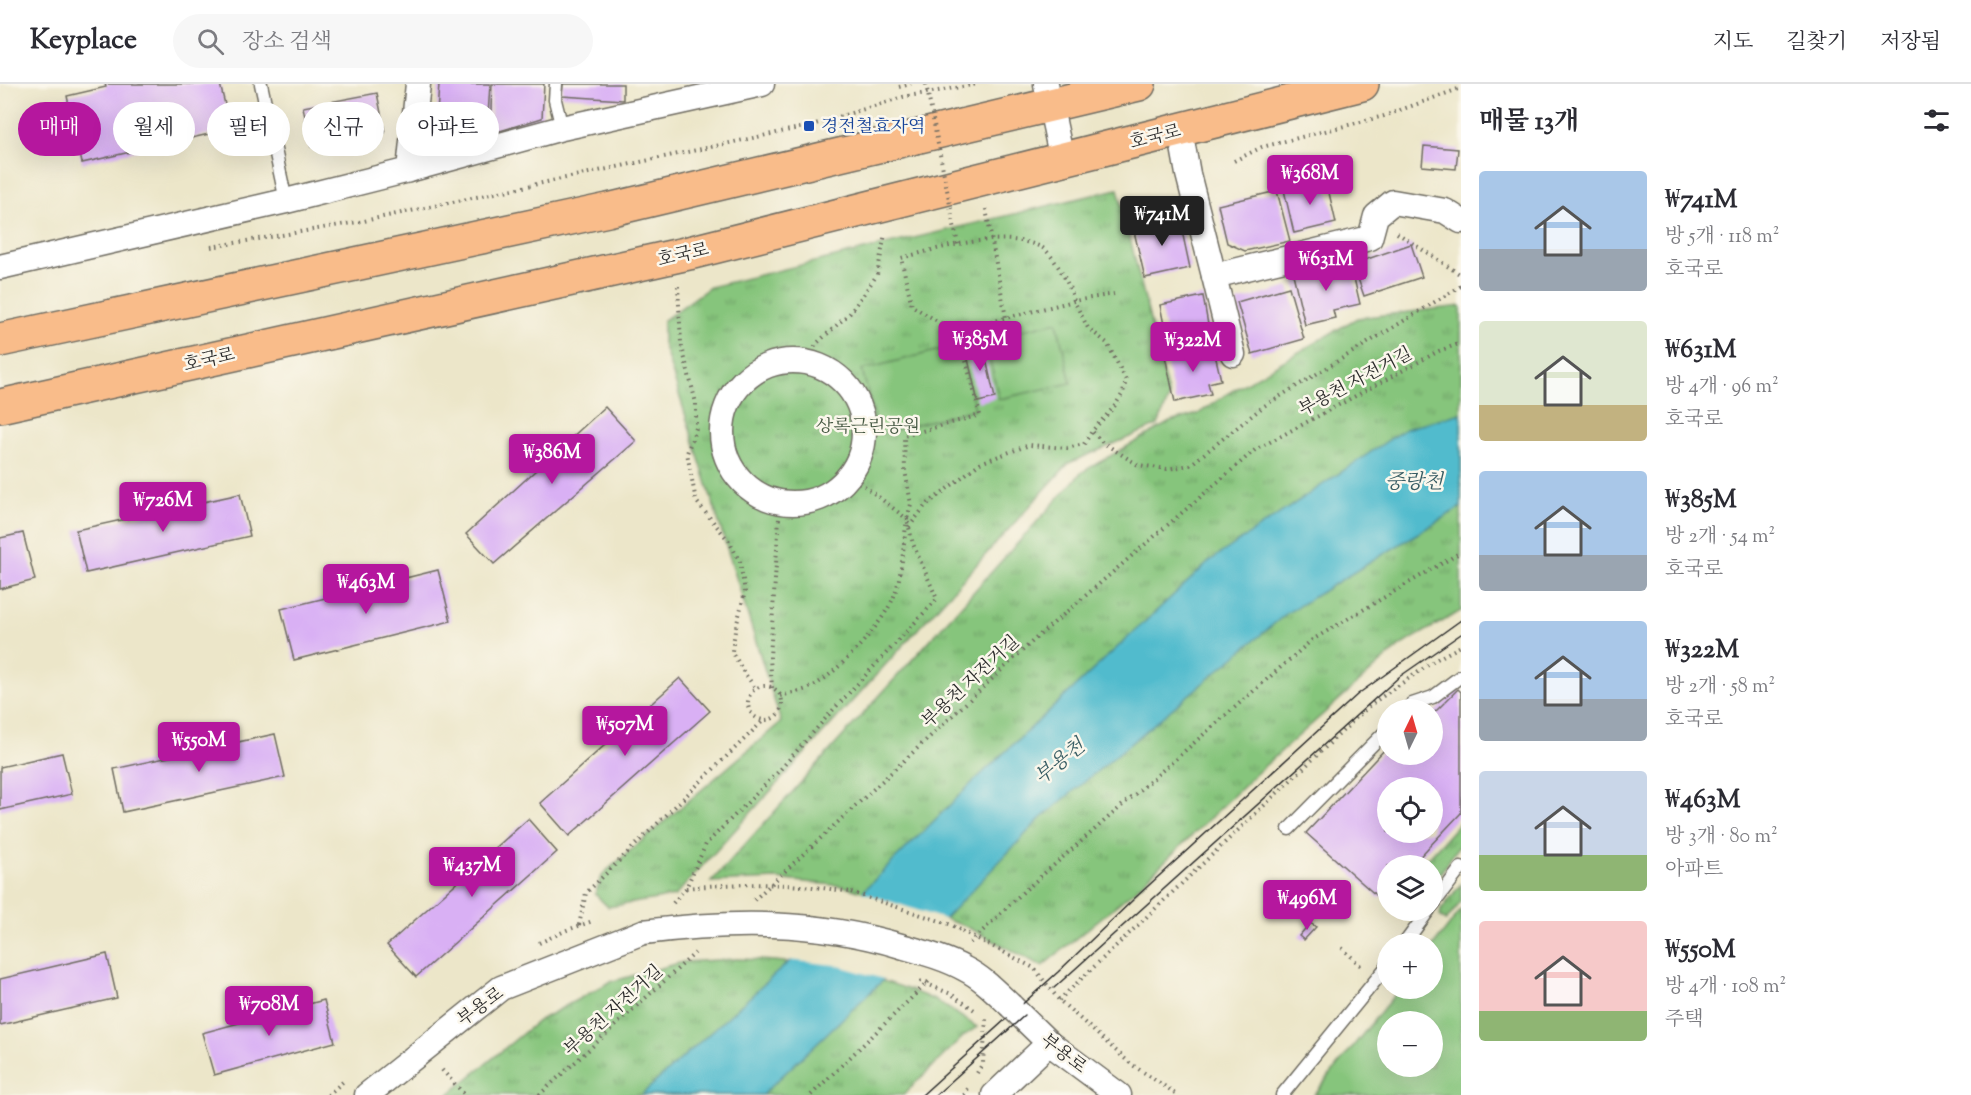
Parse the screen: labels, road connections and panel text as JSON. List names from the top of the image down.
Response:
{
  "streets": {
    "main road": ["호국로"],
    "street": ["부용로"],
    "path": ["부용천 자전거길"]
  },
  "water": ["중랑천", "부용천"],
  "parks": ["상록근린공원"],
  "places": {
    "transit": ["경전철효자역"]
  },
  "north": "top",
  "page": {
    "header": "Keyplace",
    "search": "장소 검색",
    "nav": ["지도", "길찾기", "저장됨"],
    "heading": "매물 13개",
    "chip": [
      "매매",
      "월세",
      "필터",
      "신규",
      "아파트"
    ],
    "price": [
      "₩368M",
      "₩741M",
      "₩631M",
      "₩385M",
      "₩322M",
      "₩386M",
      "₩726M",
      "₩463M",
      "₩507M",
      "₩550M",
      "₩437M",
      "₩496M",
      "₩708M"
    ],
    "list": [
      {
        "name": "₩741M",
        "note": "방 5개 · 118 m² · 호국로"
      },
      {
        "name": "₩631M",
        "note": "방 4개 · 96 m² · 호국로"
      },
      {
        "name": "₩385M",
        "note": "방 2개 · 54 m² · 호국로"
      },
      {
        "name": "₩322M",
        "note": "방 2개 · 58 m² · 호국로"
      },
      {
        "name": "₩463M",
        "note": "방 3개 · 80 m² · 아파트"
      },
      {
        "name": "₩550M",
        "note": "방 4개 · 108 m² · 주택"
      }
    ],
    "map_buttons": ["+", "−"]
  }
}
